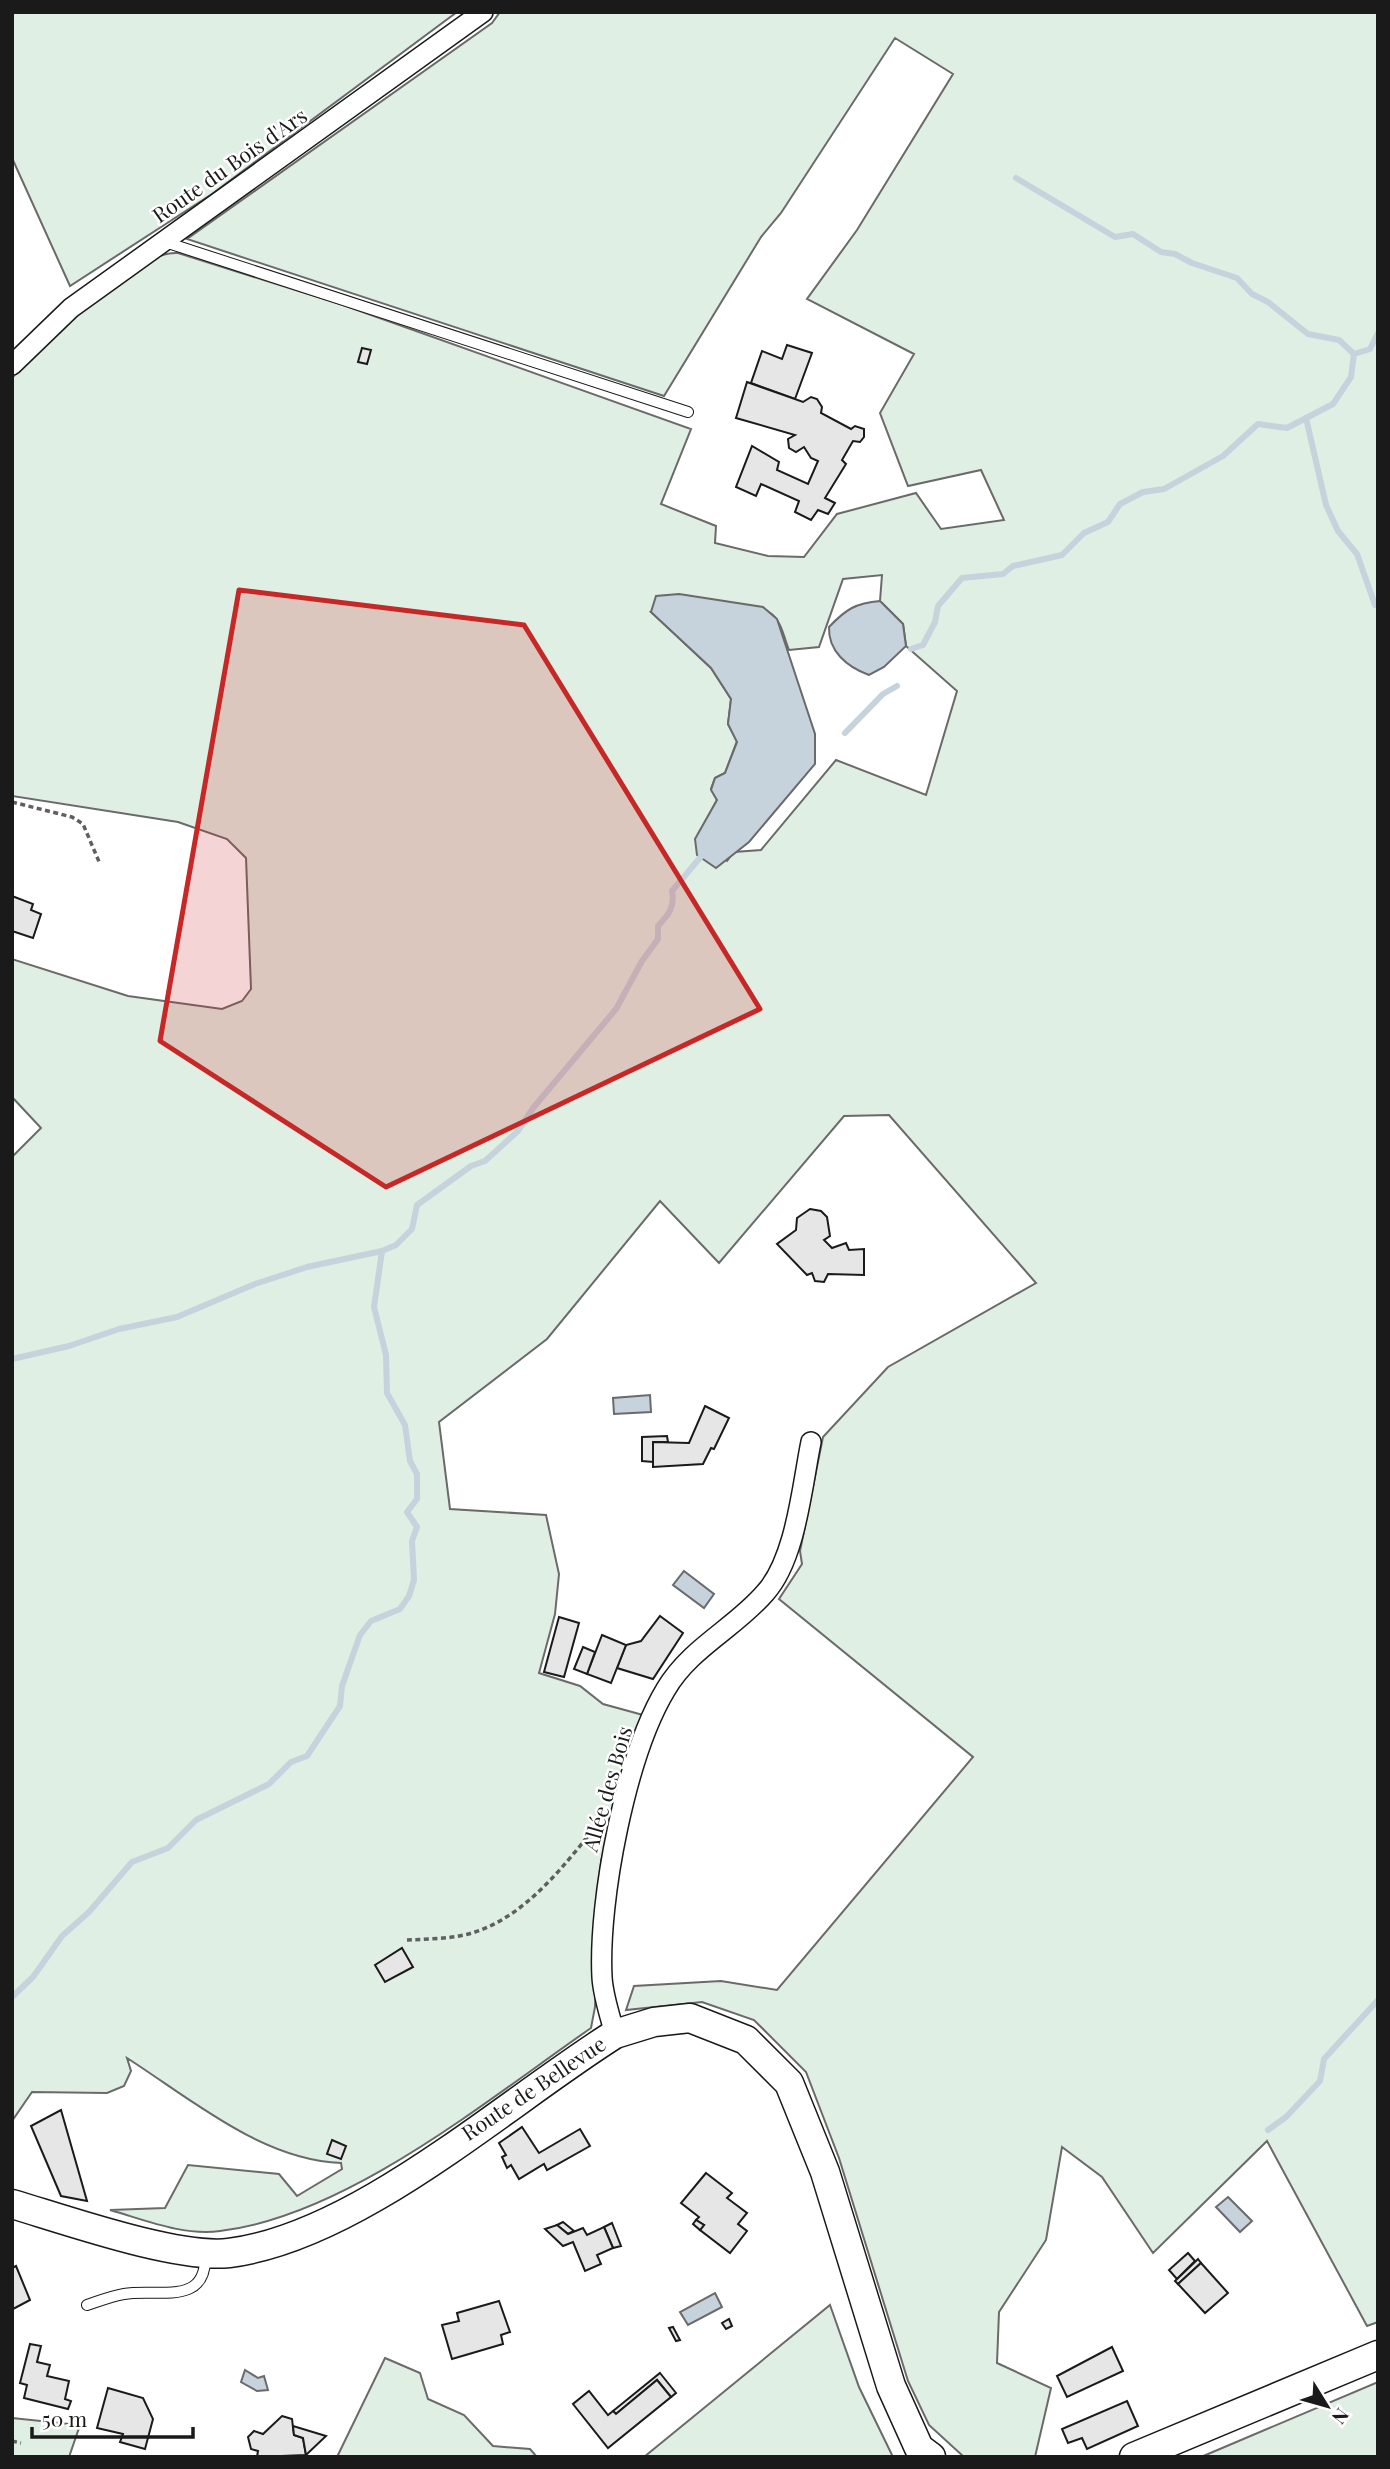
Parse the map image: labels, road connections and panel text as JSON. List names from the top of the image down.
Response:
{
  "streets": {
    "main road": ["Route de Bellevue"],
    "street": ["Route du Bois d'Ars", "Allée des Bois"]
  },
  "crossings": [
    ["Allée des Bois", "Route de Bellevue"]
  ],
  "scale_bar": "50 m",
  "north": "bottom right"
}
